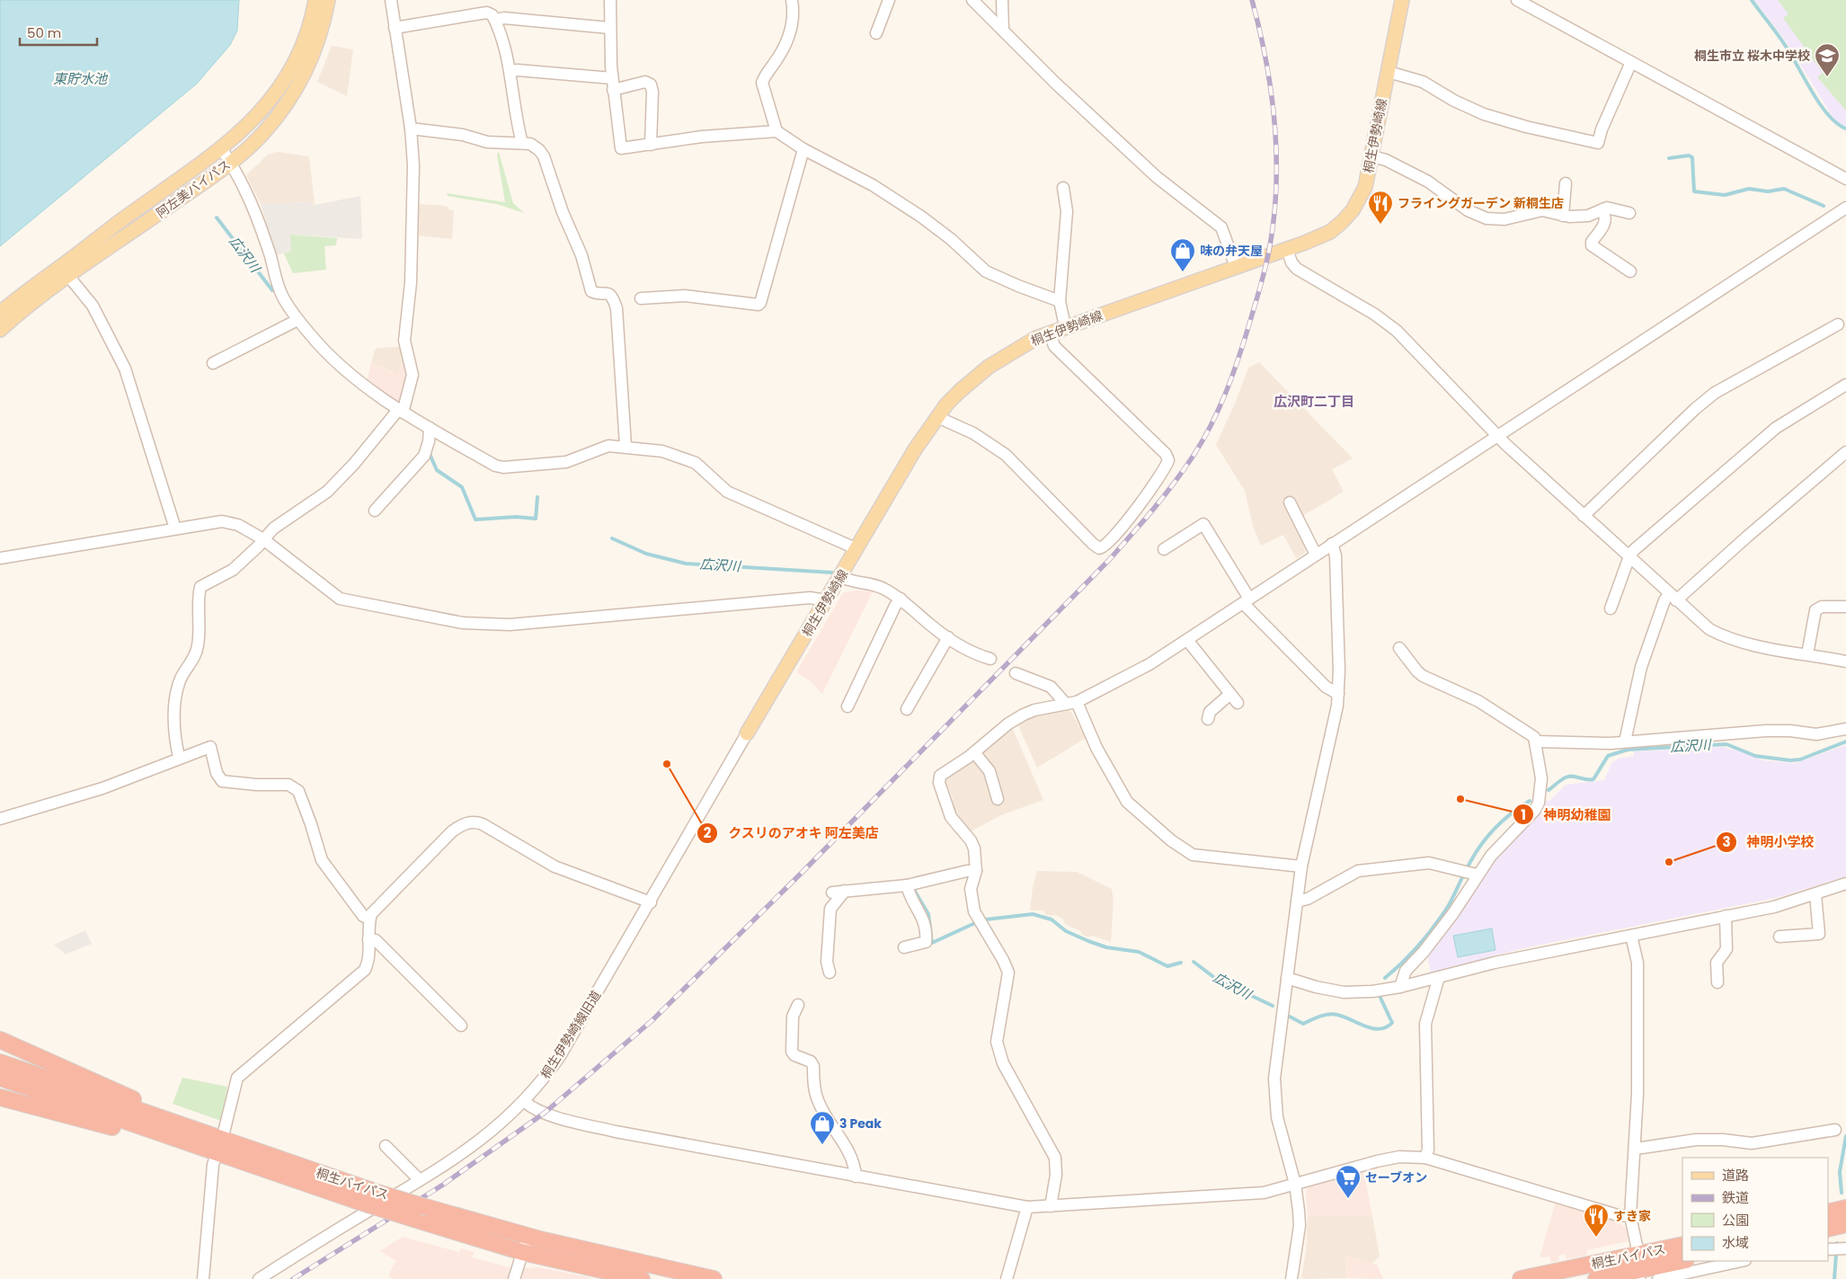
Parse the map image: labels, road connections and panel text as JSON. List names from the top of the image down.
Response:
{
  "streets": {
    "highway": ["桐生バイパス"],
    "main road": ["桐生伊勢崎線", "阿左美バイパス"],
    "street": ["桐生伊勢崎線旧道"]
  },
  "crossings": [
    ["桐生伊勢崎線", "桐生伊勢崎線旧道"]
  ],
  "districts": ["広沢町二丁目"],
  "water": ["東貯水池", "広沢川"],
  "places": {
    "school or university": ["桐生市立 桜木中学校"],
    "restaurant": ["フライングガーデン 新桐生店", "すき家"],
    "shop": ["味の弁天屋", "3 Peak"],
    "other": ["クスリのアオキ 阿左美店", "神明幼稚園", "神明小学校"],
    "supermarket": ["セーブオン"]
  },
  "legend": [
    "道路",
    "鉄道",
    "公園",
    "水域"
  ],
  "scale_bar": "50 m"
}
